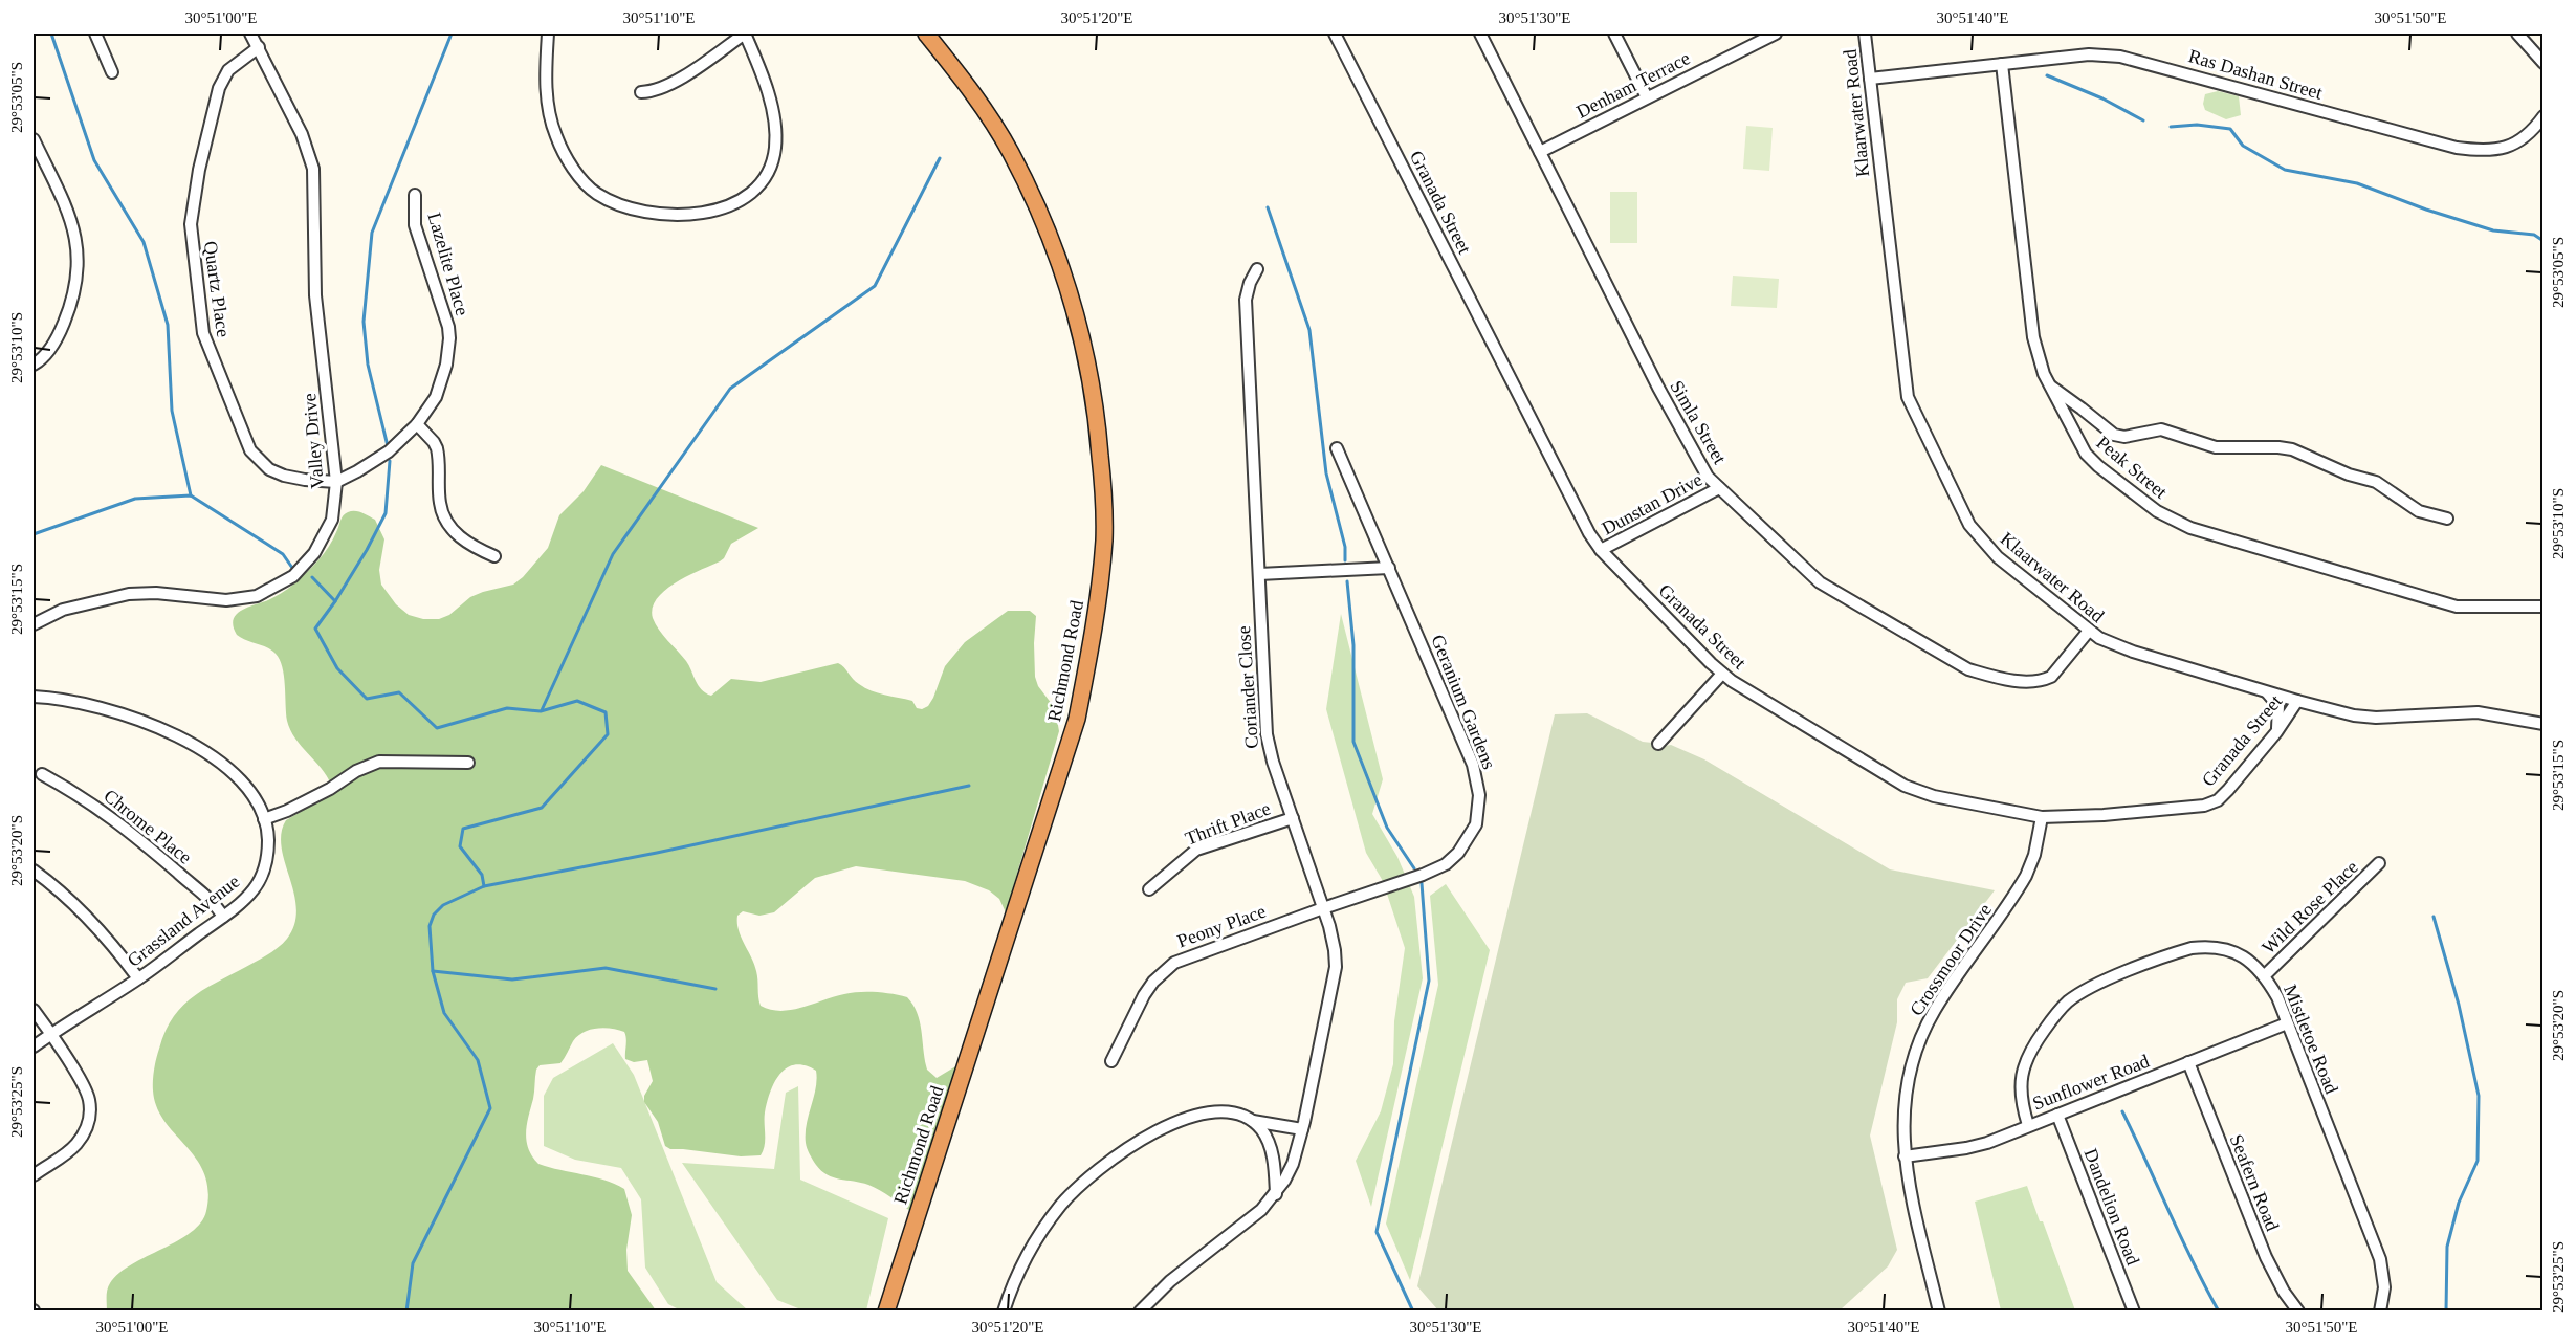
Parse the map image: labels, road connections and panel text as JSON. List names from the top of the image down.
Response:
{
  "streets": {
    "highway": ["Richmond Road"],
    "street": [
      "Ras Dashan Street",
      "Denham Terrace",
      "Klaarwater Road",
      "Granada Street",
      "Lazelite Place",
      "Quartz Place",
      "Simla Street",
      "Valley Drive",
      "Peak Street",
      "Dunstan Drive",
      "Coriander Close",
      "Geranium Gardens",
      "Thrift Place",
      "Chrome Place",
      "Wild Rose Place",
      "Grassland Avenue",
      "Peony Place",
      "Crossmoor Drive",
      "Mistletoe Road",
      "Sunflower Road",
      "Seafern Road",
      "Dandelion Road"
    ]
  },
  "crossings": [
    ["Ras Dashan Street", "Klaarwater Road"],
    ["Ras Dashan Street", "Peak Street"],
    ["Denham Terrace", "Simla Street"],
    ["Klaarwater Road", "Granada Street"],
    ["Klaarwater Road", "Simla Street"],
    ["Granada Street", "Dunstan Drive"],
    ["Granada Street", "Crossmoor Drive"],
    ["Lazelite Place", "Quartz Place"],
    ["Lazelite Place", "Valley Drive"],
    ["Quartz Place", "Valley Drive"],
    ["Simla Street", "Dunstan Drive"],
    ["Coriander Close", "Geranium Gardens"],
    ["Coriander Close", "Thrift Place"],
    ["Coriander Close", "Peony Place"],
    ["Geranium Gardens", "Peony Place"],
    ["Chrome Place", "Grassland Avenue"],
    ["Wild Rose Place", "Mistletoe Road"],
    ["Crossmoor Drive", "Sunflower Road"],
    ["Mistletoe Road", "Sunflower Road"],
    ["Sunflower Road", "Seafern Road"],
    ["Sunflower Road", "Dandelion Road"]
  ],
  "coordinates": [
    "30°51'00\"E",
    "30°51'10\"E",
    "30°51'20\"E",
    "30°51'30\"E",
    "30°51'40\"E",
    "30°51'50\"E",
    "29°53'05\"S",
    "29°53'10\"S",
    "29°53'15\"S",
    "29°53'20\"S",
    "29°53'25\"S"
  ]
}
